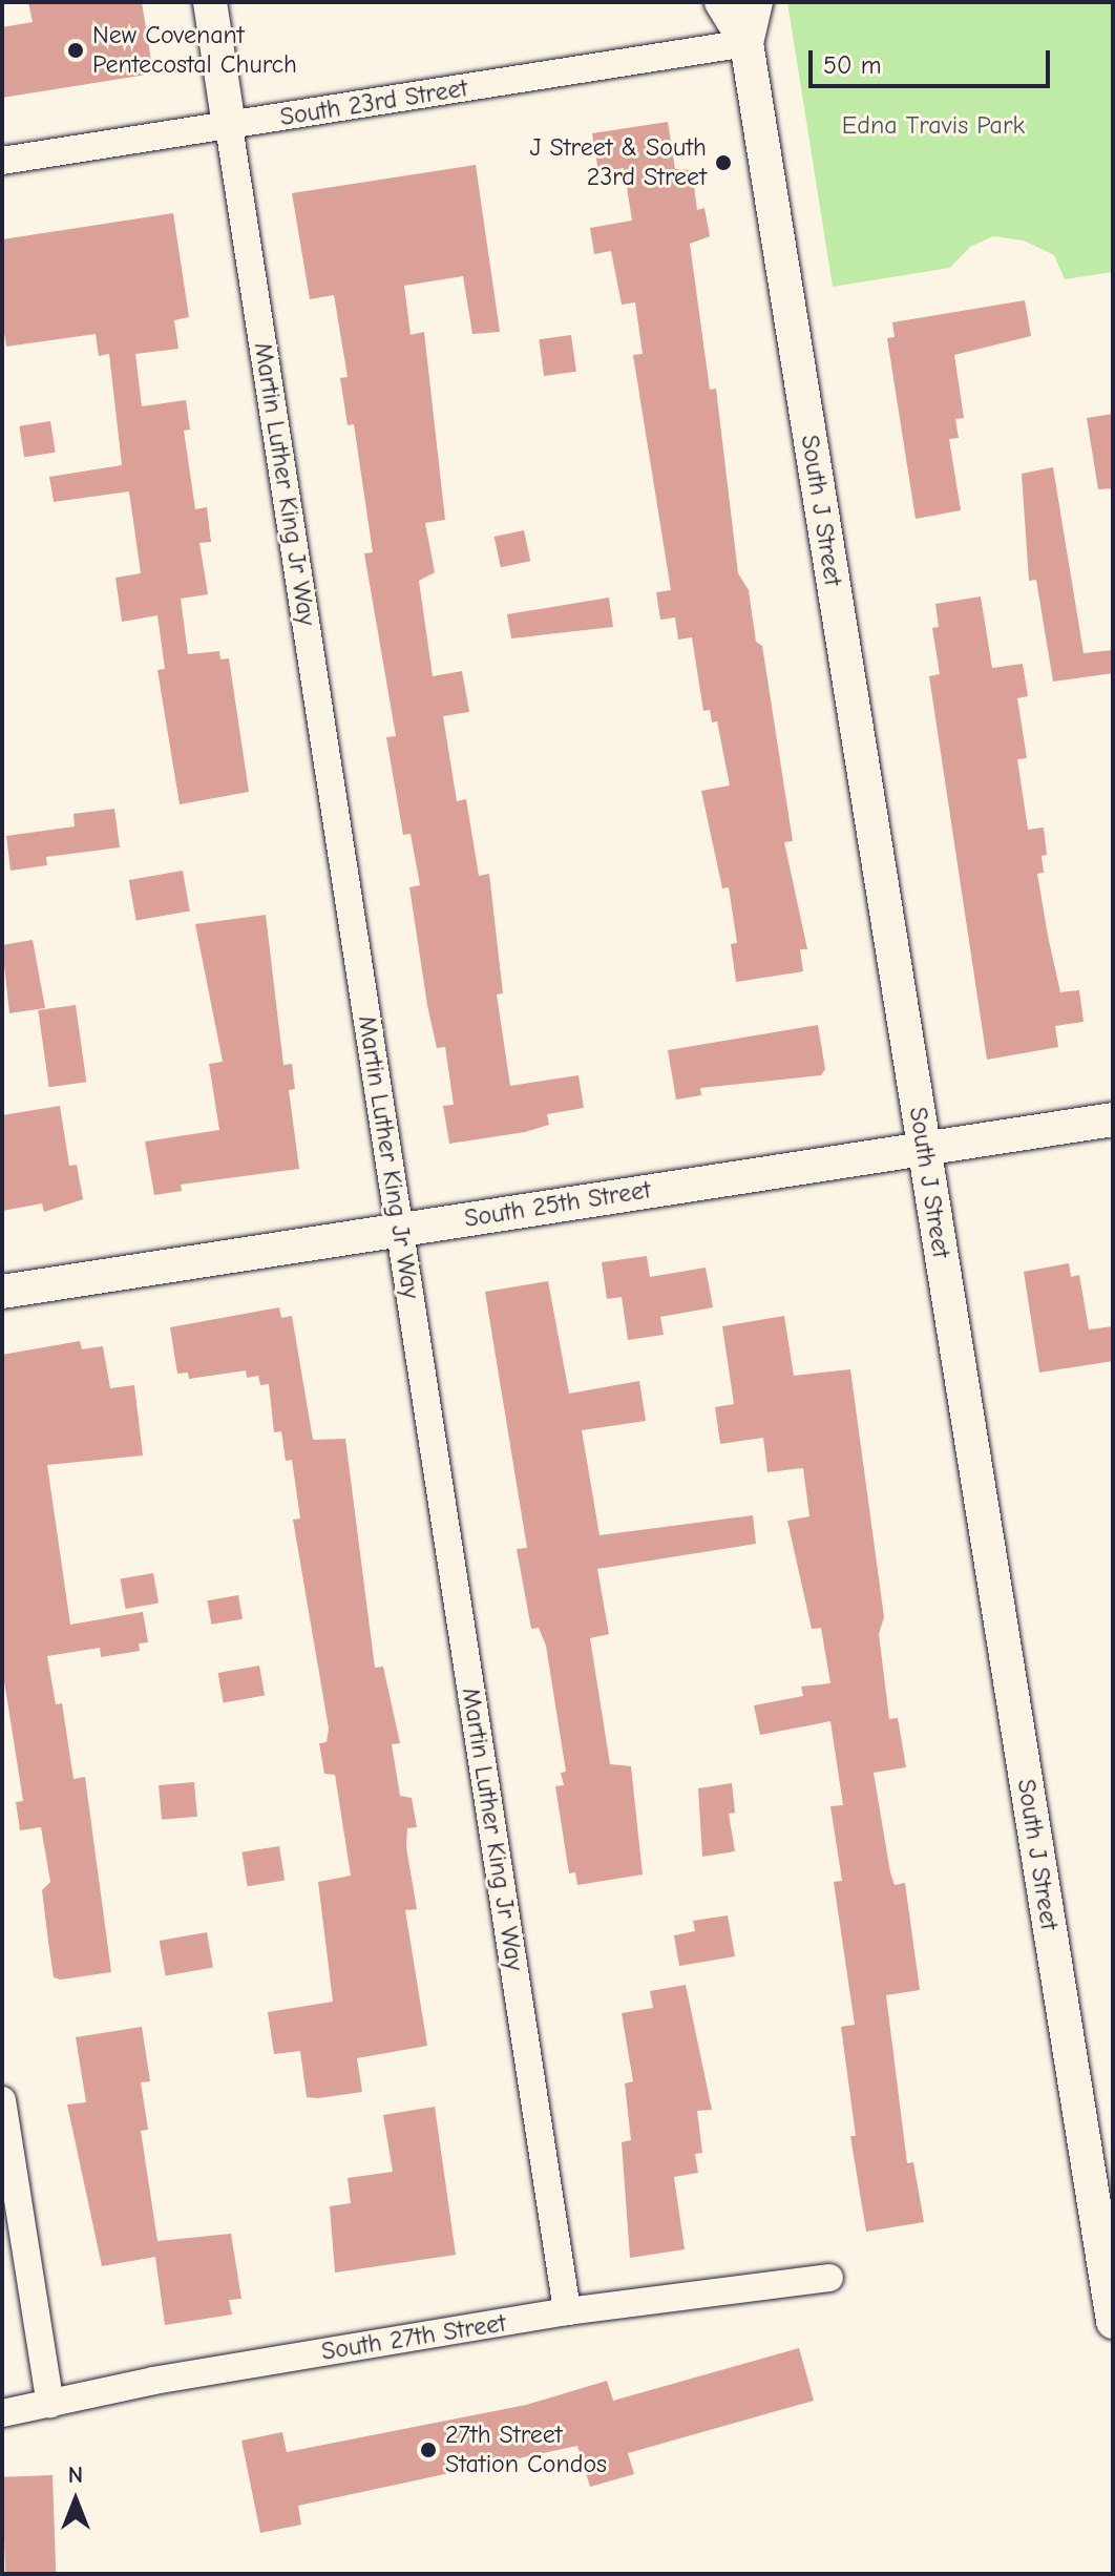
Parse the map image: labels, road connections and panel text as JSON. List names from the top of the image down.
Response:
{
  "streets": {
    "street": [
      "South 23rd Street",
      "Martin Luther King Jr Way",
      "South J Street",
      "South 25th Street",
      "South 27th Street"
    ]
  },
  "crossings": [
    ["South 23rd Street", "Martin Luther King Jr Way"],
    ["South 23rd Street", "South J Street"],
    ["Martin Luther King Jr Way", "South 25th Street"],
    ["Martin Luther King Jr Way", "South 27th Street"],
    ["South J Street", "South 25th Street"]
  ],
  "parks": ["Edna Travis Park"],
  "places": ["New Covenant Pentecostal Church", "J Street & South 23rd Street", "27th Street Station Condos"],
  "scale_bar": "50 m",
  "north": "top"
}
